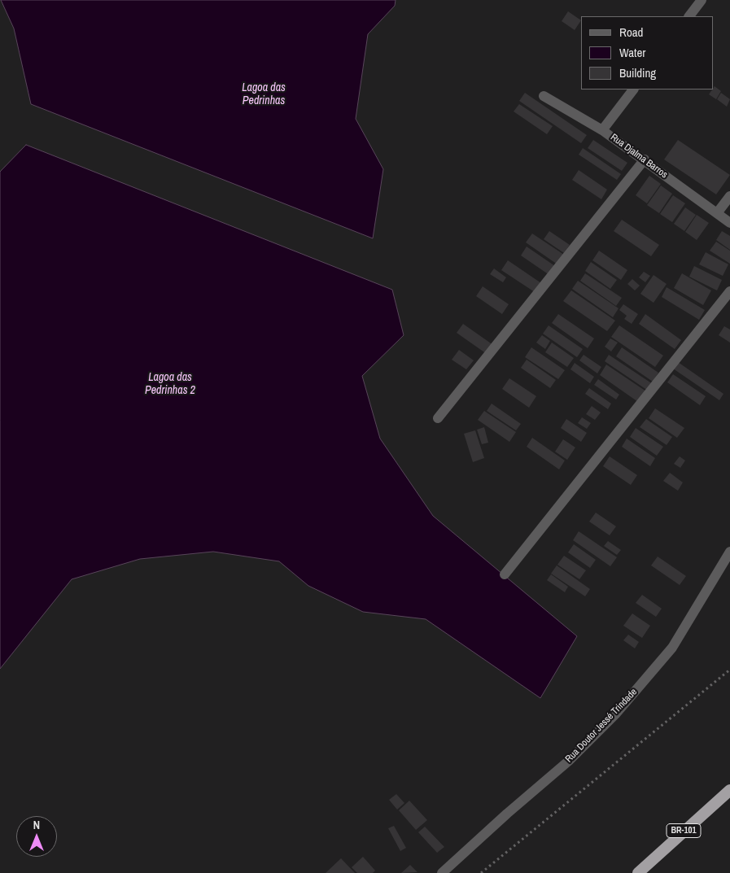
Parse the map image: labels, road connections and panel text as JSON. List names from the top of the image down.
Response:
{
  "streets": {
    "highway": ["BR-101"],
    "street": ["Rua Djalma Barros", "Rua Doutor Jessé Trindade"]
  },
  "water": ["Lagoa das Pedrinhas", "Lagoa das Pedrinhas 2"],
  "legend": ["Road", "Water", "Building"],
  "north": "top"
}
